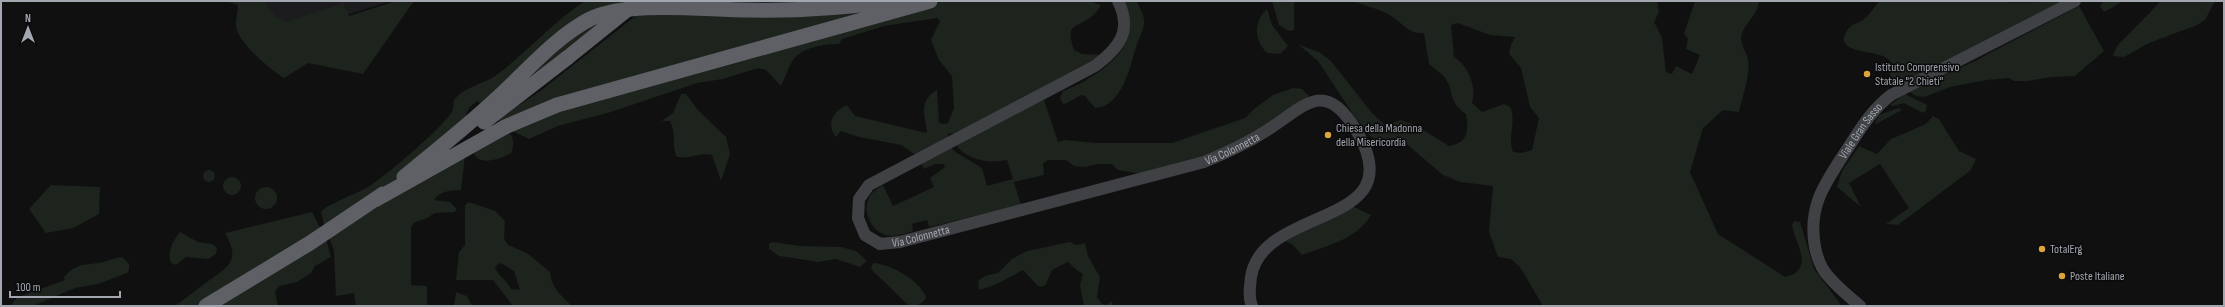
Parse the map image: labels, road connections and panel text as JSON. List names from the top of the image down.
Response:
{
  "streets": {
    "main road": ["Viale Gran Sasso", "Via Colonnetta"]
  },
  "places": [
    "Istituto Comprensivo Statale \"2 Chieti\"",
    "Chiesa della Madonna della Misericordia",
    "TotalErg",
    "Poste Italiane"
  ],
  "scale_bar": "100 m",
  "north": "top"
}
